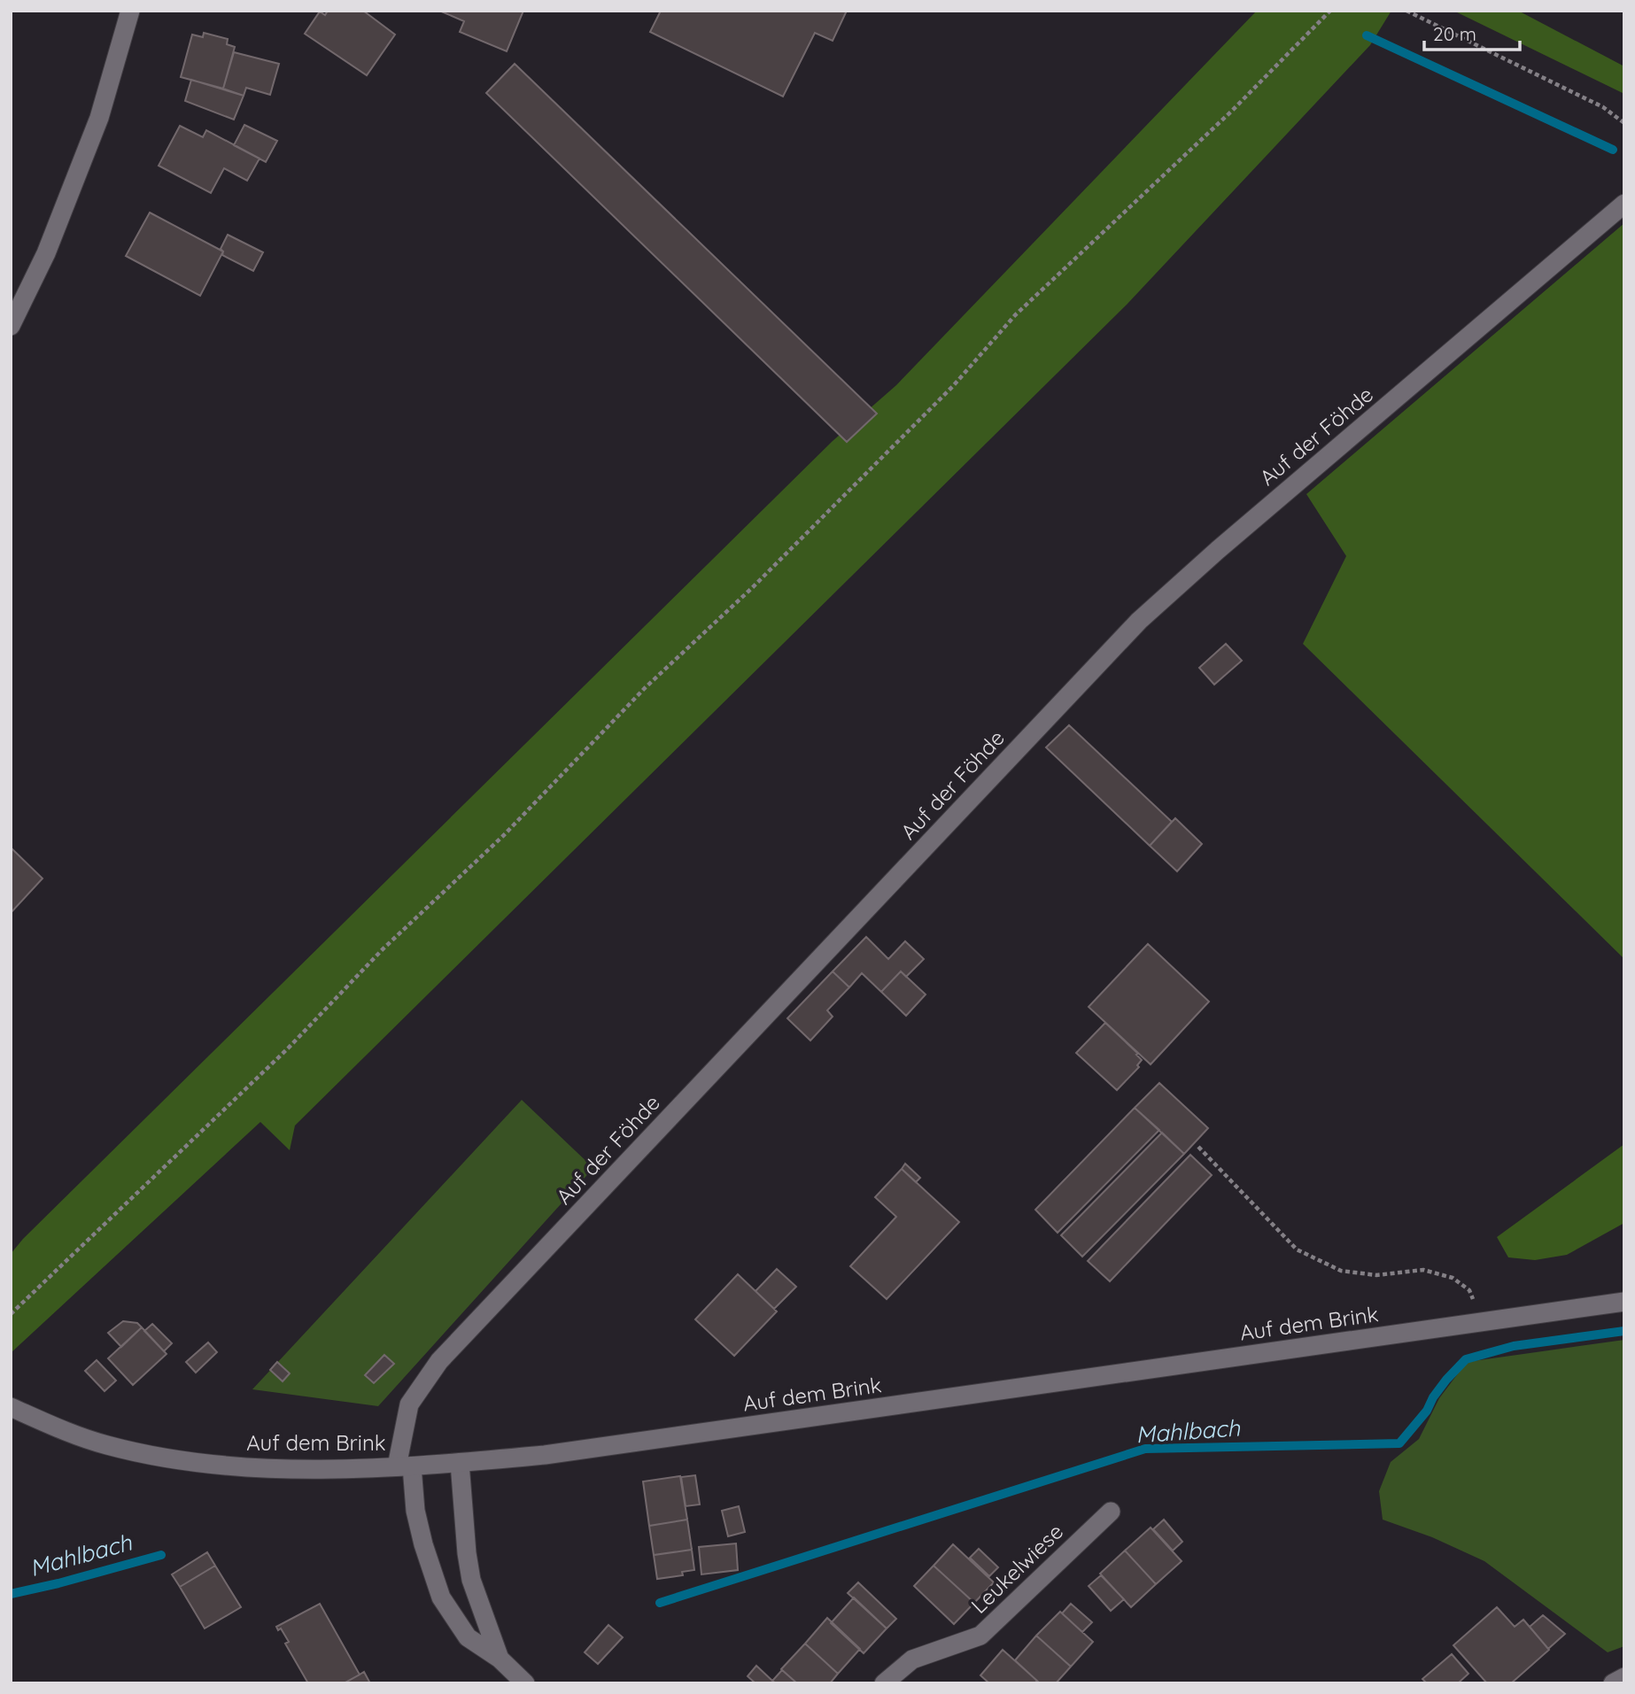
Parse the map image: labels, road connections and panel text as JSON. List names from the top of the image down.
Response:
{
  "streets": {
    "street": ["Auf der Föhde", "Auf dem Brink", "Leukelwiese"]
  },
  "crossings": [
    ["Auf der Föhde", "Auf dem Brink"]
  ],
  "water": ["Mahlbach"],
  "scale_bar": "20 m"
}
